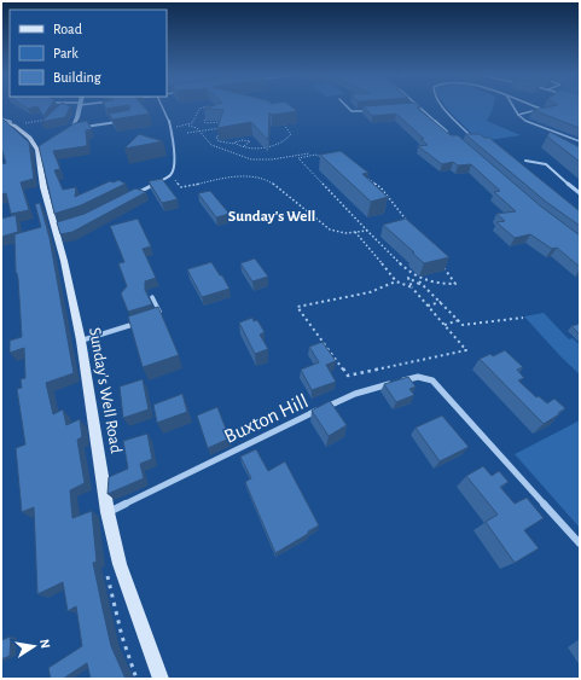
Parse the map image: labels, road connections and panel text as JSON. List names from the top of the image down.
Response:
{
  "streets": {
    "main road": ["Sunday's Well Road"],
    "street": ["Buxton Hill"]
  },
  "crossings": [
    ["Sunday's Well Road", "Buxton Hill"]
  ],
  "districts": ["Sunday's Well"],
  "legend": ["Road", "Park", "Building"],
  "north": "right"
}
